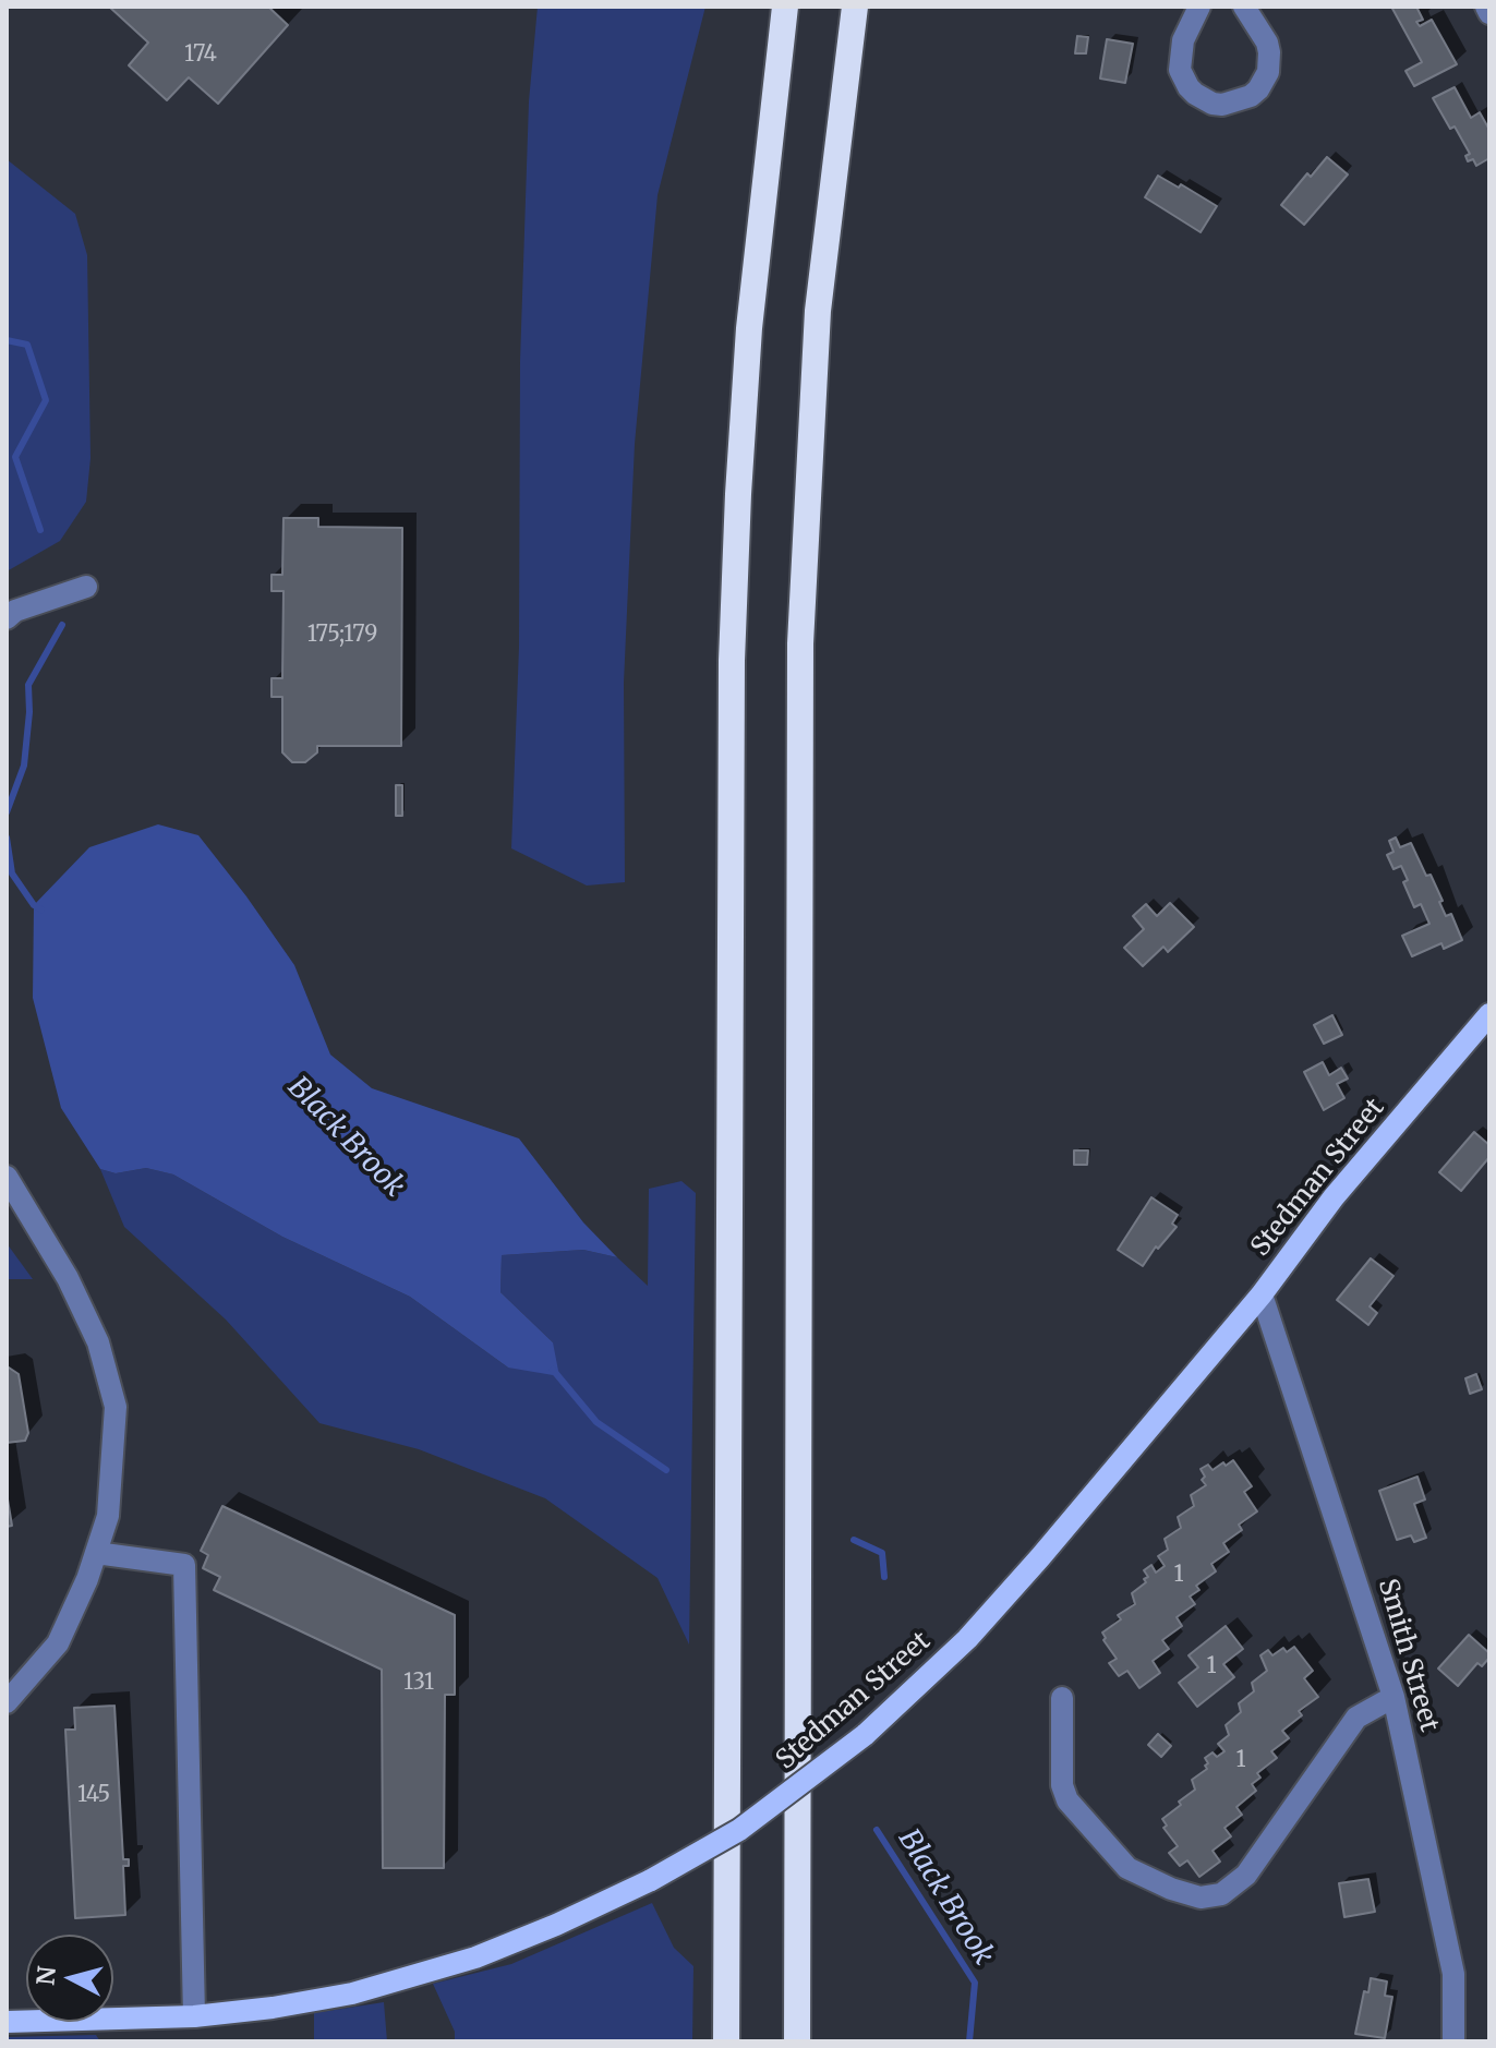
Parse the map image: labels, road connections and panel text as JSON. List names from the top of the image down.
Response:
{
  "streets": {
    "main road": ["Stedman Street"],
    "street": ["Smith Street"]
  },
  "crossings": [
    ["Stedman Street", "Smith Street"]
  ],
  "water": ["Black Brook"],
  "house_numbers": [
    "174",
    "175;179",
    "1",
    "1",
    "131",
    "1",
    "145"
  ],
  "north": "left"
}
